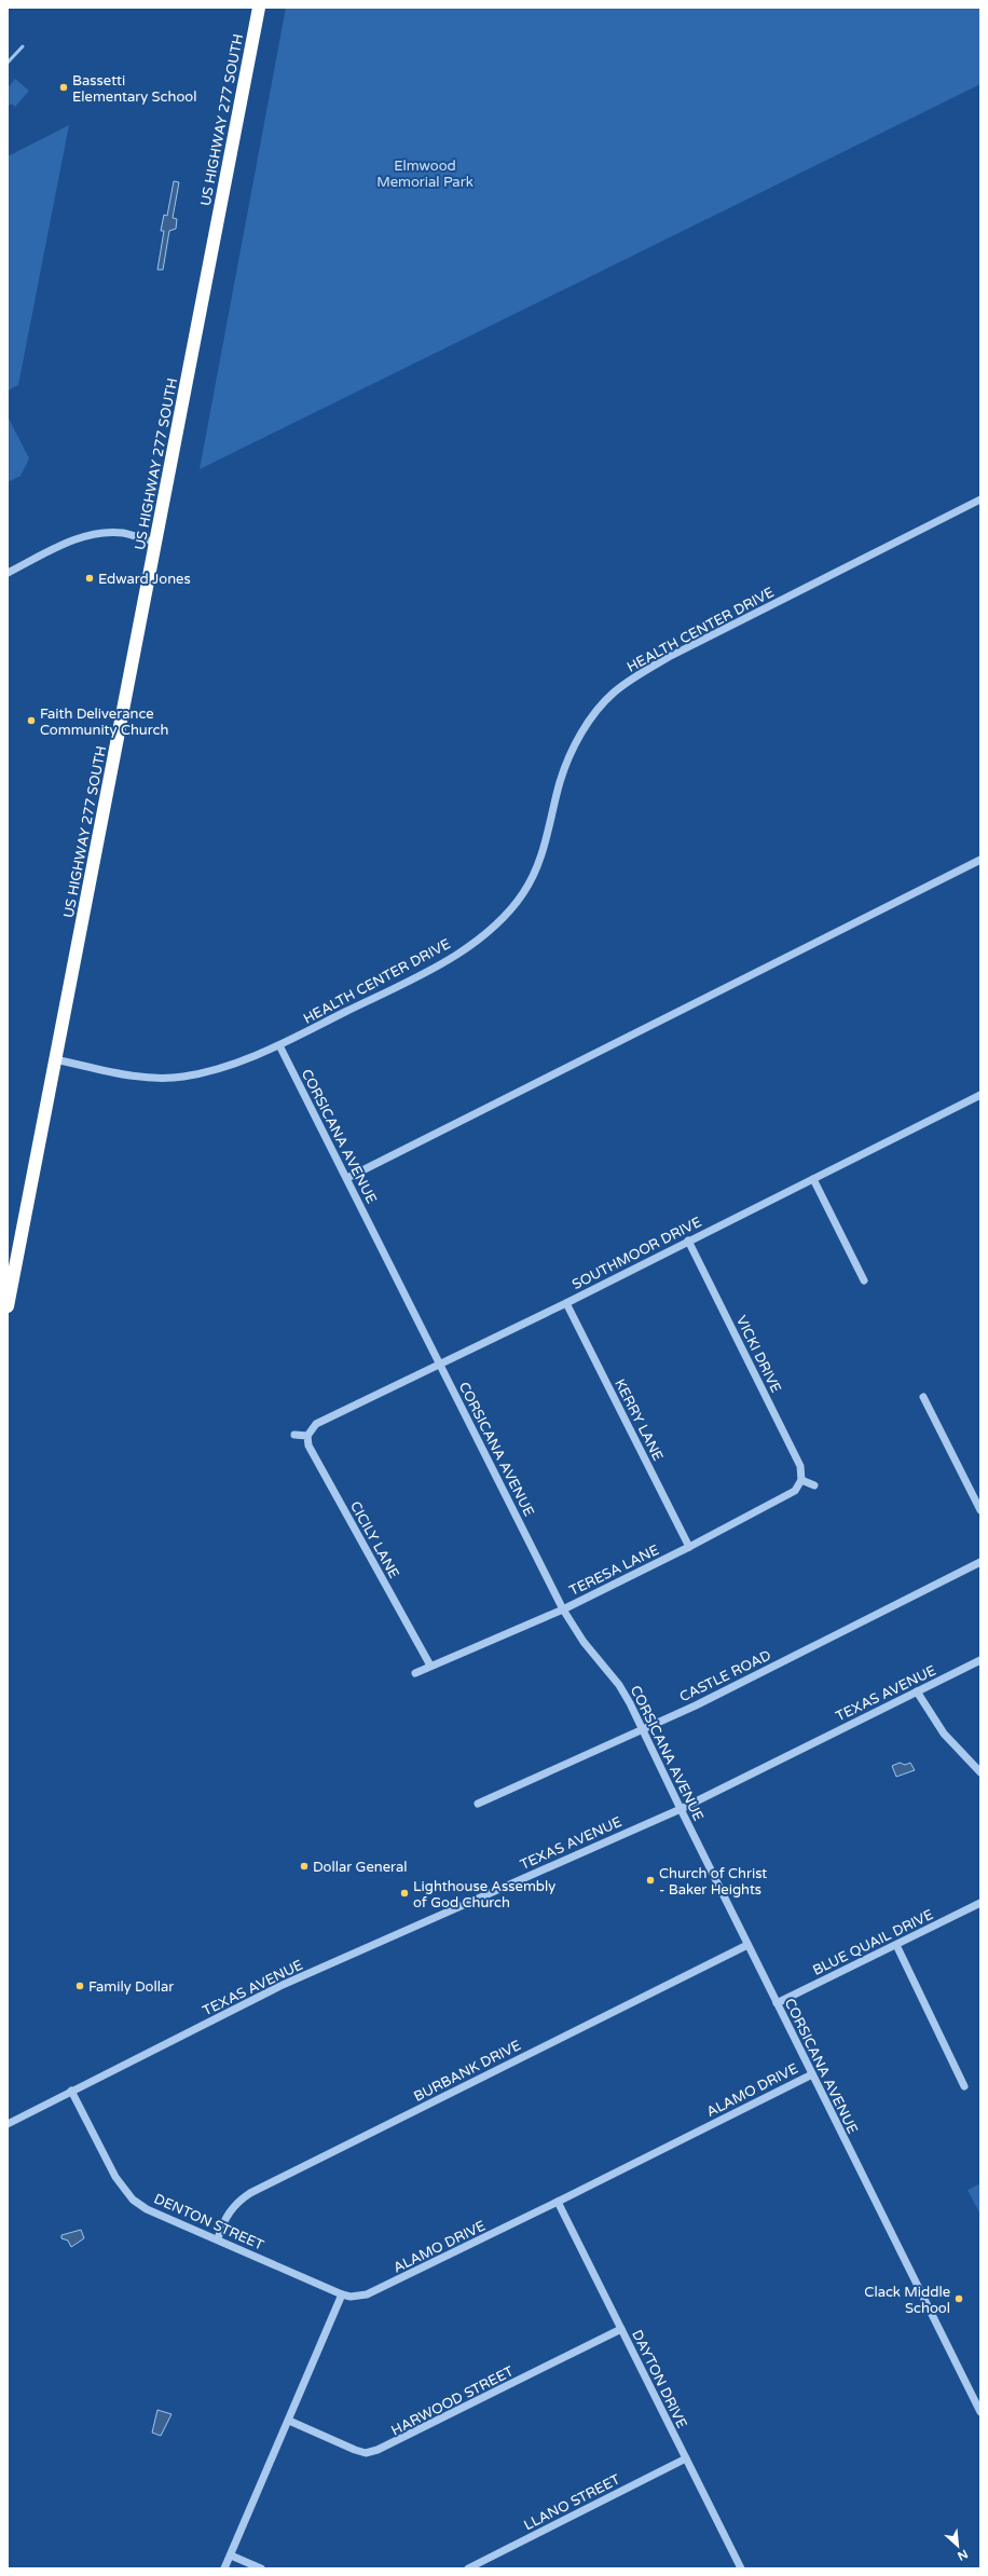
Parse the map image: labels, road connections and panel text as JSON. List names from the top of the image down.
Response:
{
  "streets": {
    "highway": ["US HIGHWAY 277 SOUTH"],
    "street": [
      "HEALTH CENTER DRIVE",
      "CORSICANA AVENUE",
      "SOUTHMOOR DRIVE",
      "VICKI DRIVE",
      "KERRY LANE",
      "CICILY LANE",
      "TERESA LANE",
      "CASTLE ROAD",
      "TEXAS AVENUE",
      "BLUE QUAIL DRIVE",
      "BURBANK DRIVE",
      "ALAMO DRIVE",
      "DENTON STREET",
      "DAYTON DRIVE",
      "HARWOOD STREET",
      "LLANO STREET"
    ]
  },
  "crossings": [
    ["US HIGHWAY 277 SOUTH", "HEALTH CENTER DRIVE"],
    ["HEALTH CENTER DRIVE", "CORSICANA AVENUE"],
    ["CORSICANA AVENUE", "SOUTHMOOR DRIVE"],
    ["CORSICANA AVENUE", "TERESA LANE"],
    ["CORSICANA AVENUE", "CASTLE ROAD"],
    ["CORSICANA AVENUE", "TEXAS AVENUE"],
    ["CORSICANA AVENUE", "BLUE QUAIL DRIVE"],
    ["CORSICANA AVENUE", "BURBANK DRIVE"],
    ["CORSICANA AVENUE", "ALAMO DRIVE"],
    ["SOUTHMOOR DRIVE", "VICKI DRIVE"],
    ["SOUTHMOOR DRIVE", "KERRY LANE"],
    ["SOUTHMOOR DRIVE", "CICILY LANE"],
    ["VICKI DRIVE", "TERESA LANE"],
    ["KERRY LANE", "TERESA LANE"],
    ["CICILY LANE", "TERESA LANE"],
    ["TEXAS AVENUE", "DENTON STREET"],
    ["BURBANK DRIVE", "DENTON STREET"],
    ["ALAMO DRIVE", "DENTON STREET"],
    ["ALAMO DRIVE", "DAYTON DRIVE"],
    ["DAYTON DRIVE", "HARWOOD STREET"],
    ["DAYTON DRIVE", "LLANO STREET"]
  ],
  "parks": ["Elmwood Memorial Park"],
  "places": [
    "Bassetti Elementary School",
    "Edward Jones",
    "Faith Deliverance Community Church",
    "Dollar General",
    "Church of Christ - Baker Heights",
    "Lighthouse Assembly of God Church",
    "Family Dollar",
    "Clack Middle School"
  ],
  "north": "bottom right"
}
